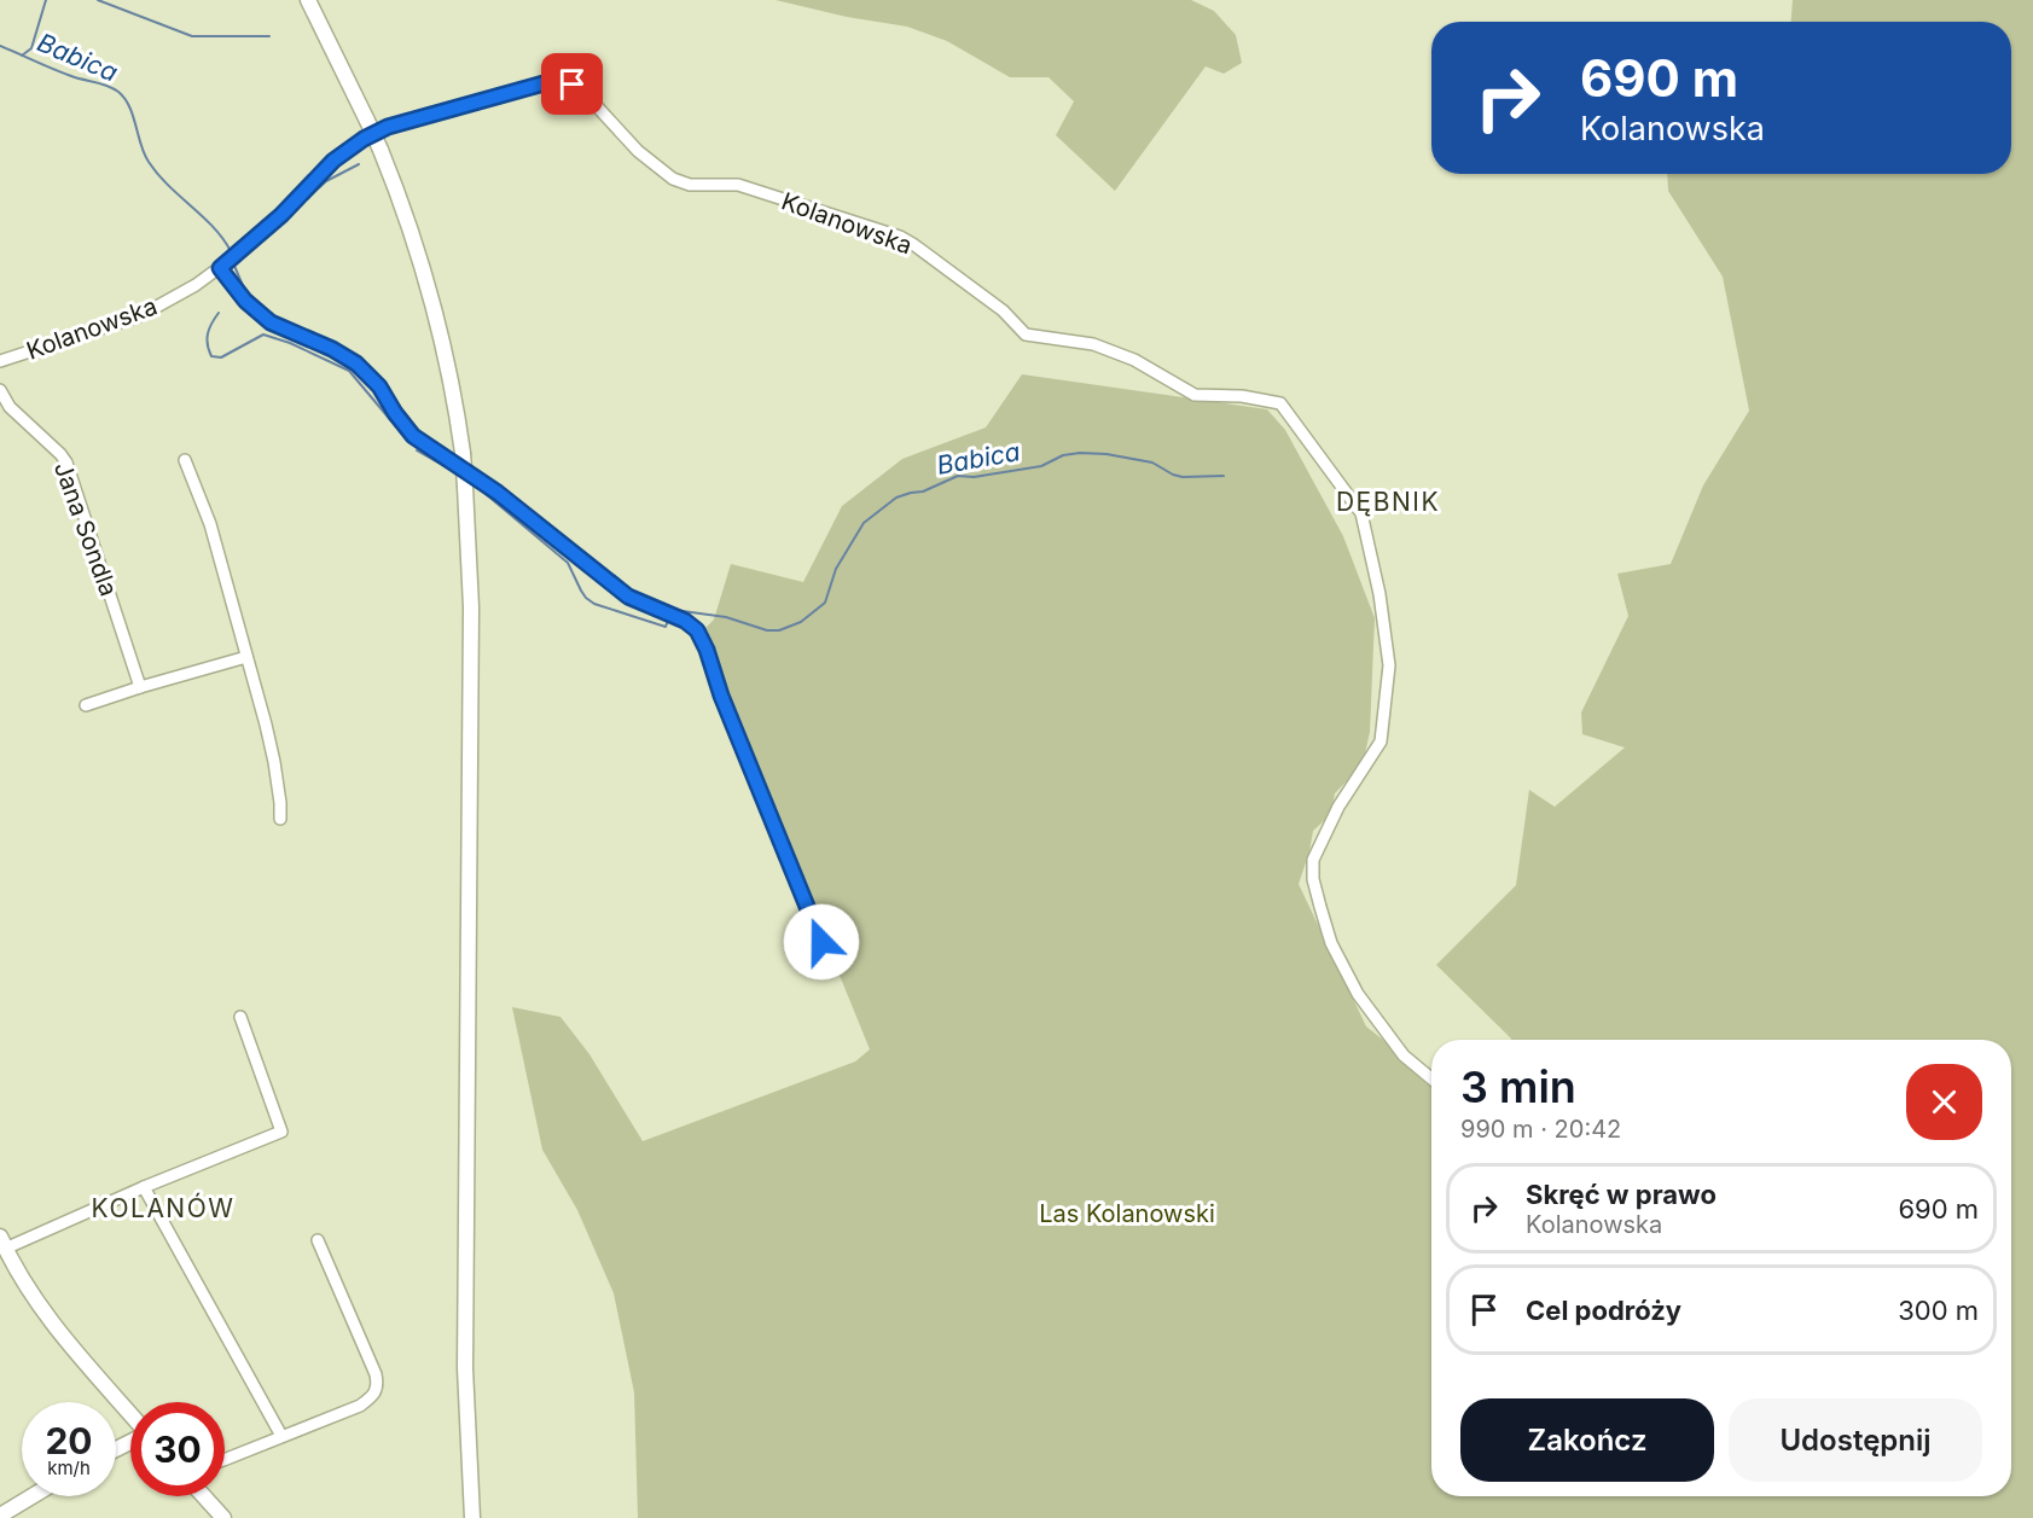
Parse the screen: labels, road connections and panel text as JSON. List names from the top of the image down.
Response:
{
  "streets": {
    "street": ["Kolanowska", "Jana Sondla"]
  },
  "districts": ["DĘBNIK", "KOLANÓW"],
  "water": ["Babica"],
  "parks": ["Las Kolanowski"],
  "page": {
    "turn": ["690 m", "Kolanowska"],
    "heading": ["3 min", "990 m · 20:42"],
    "list": [
      {
        "name": "Skręć w prawo",
        "note": "Kolanowska",
        "value": "690 m"
      },
      {
        "name": "Cel podróży",
        "value": "300 m"
      }
    ],
    "buttons": ["Zakończ", "Udostępnij"],
    "speed": "20 km/h",
    "limit": "30"
  }
}
